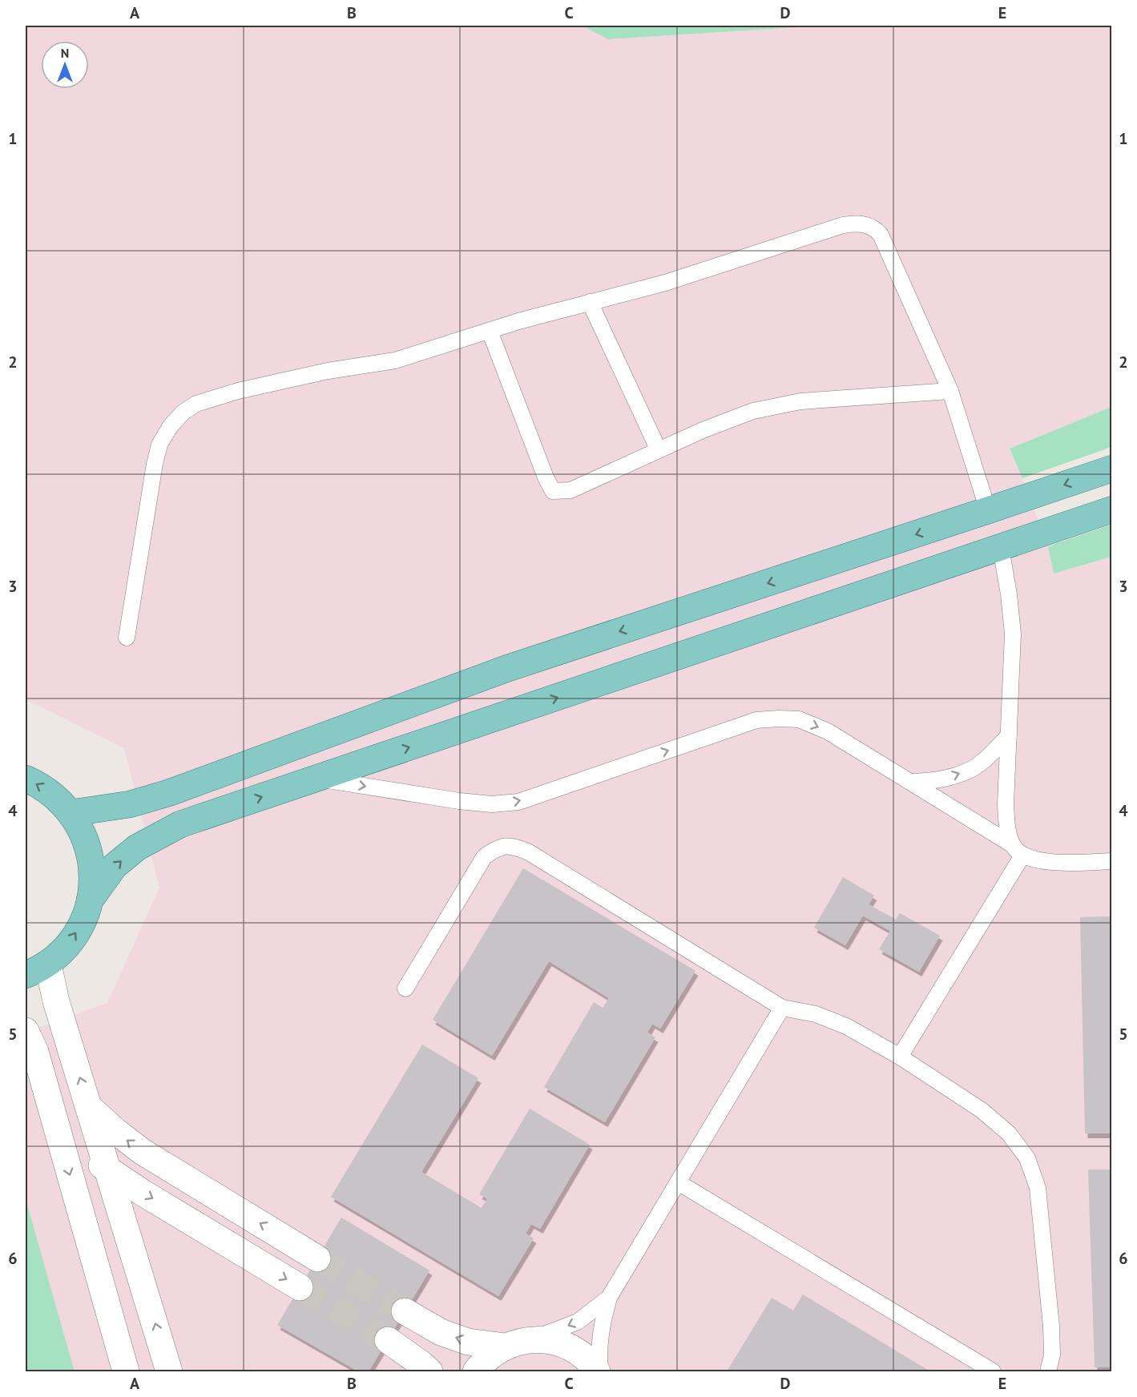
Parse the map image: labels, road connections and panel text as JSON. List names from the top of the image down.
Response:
{
  "north": "top",
  "grid": {
    "columns": [
      "A",
      "B",
      "C",
      "D",
      "E"
    ],
    "rows": [
      "1",
      "2",
      "3",
      "4",
      "5",
      "6"
    ]
  }
}
